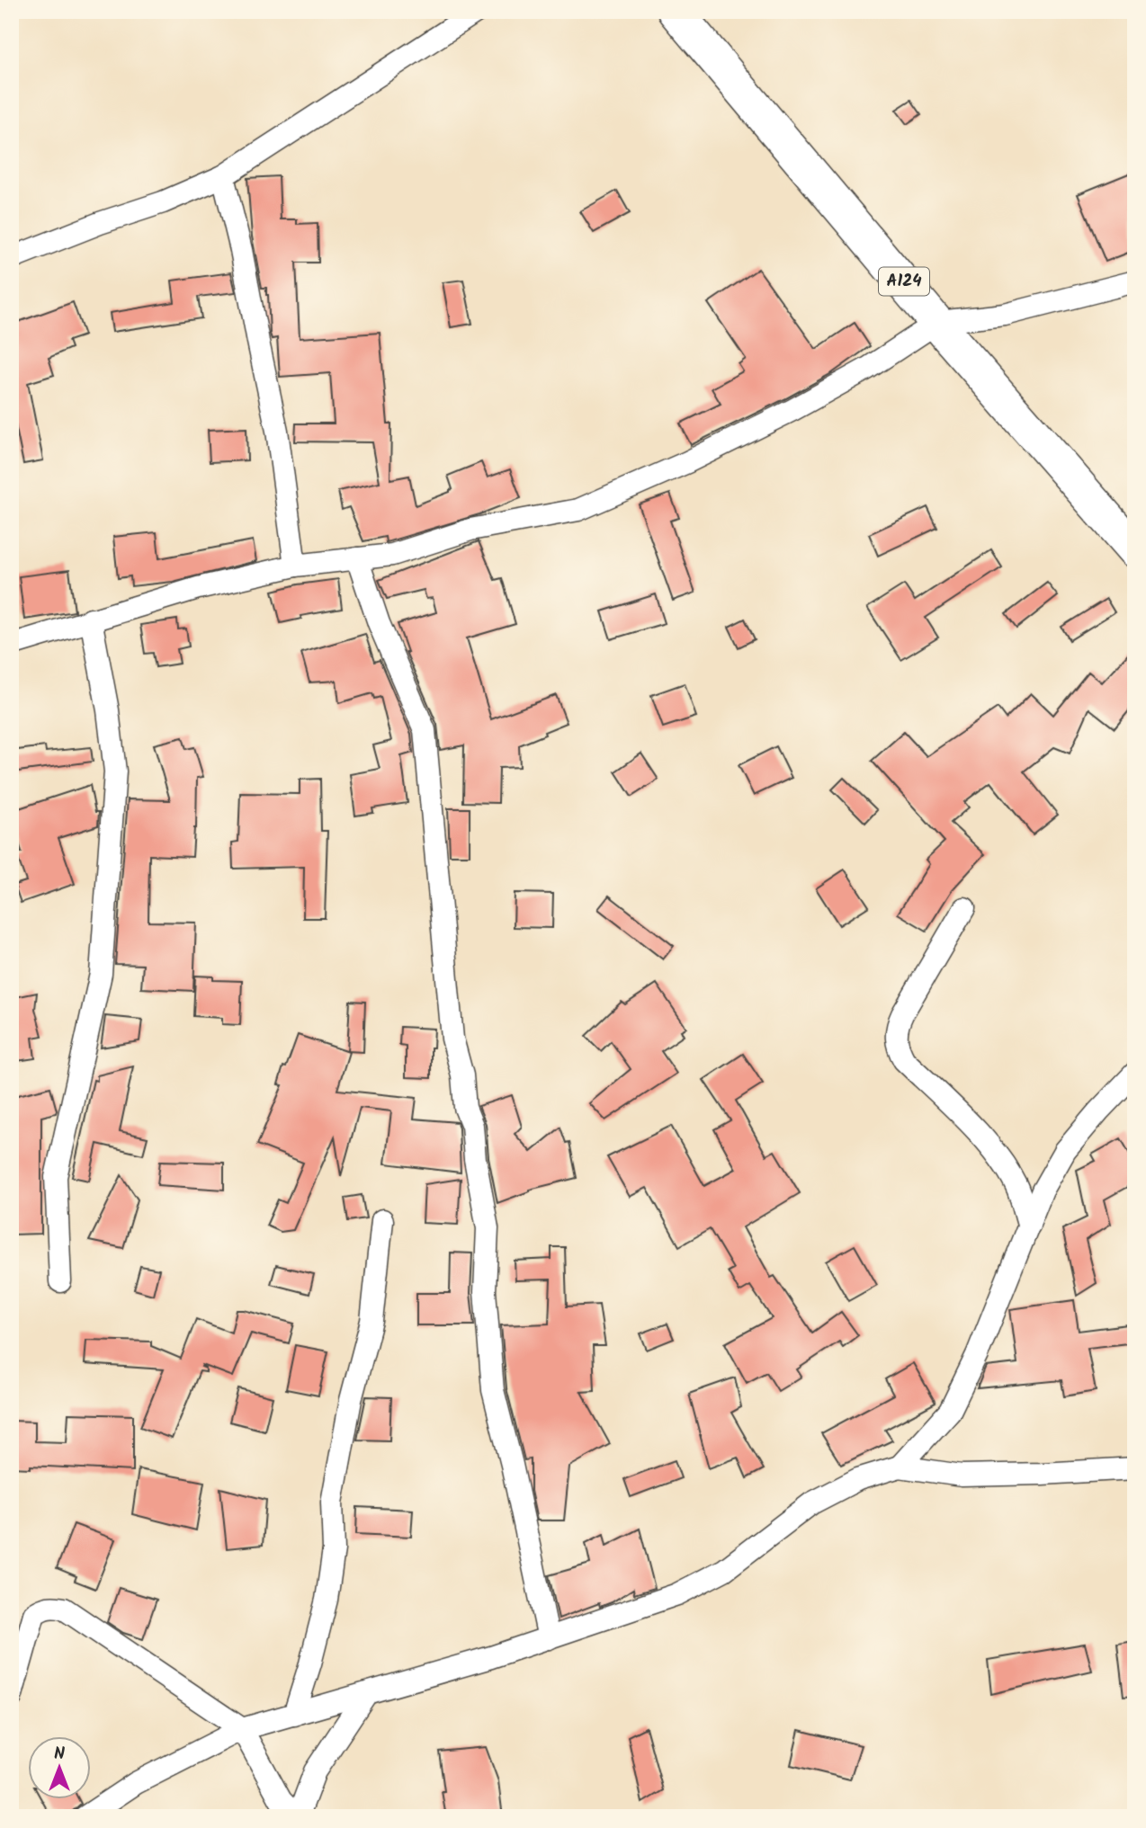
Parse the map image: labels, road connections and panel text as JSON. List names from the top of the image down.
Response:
{
  "streets": {
    "highway": ["A124"]
  },
  "north": "top"
}
